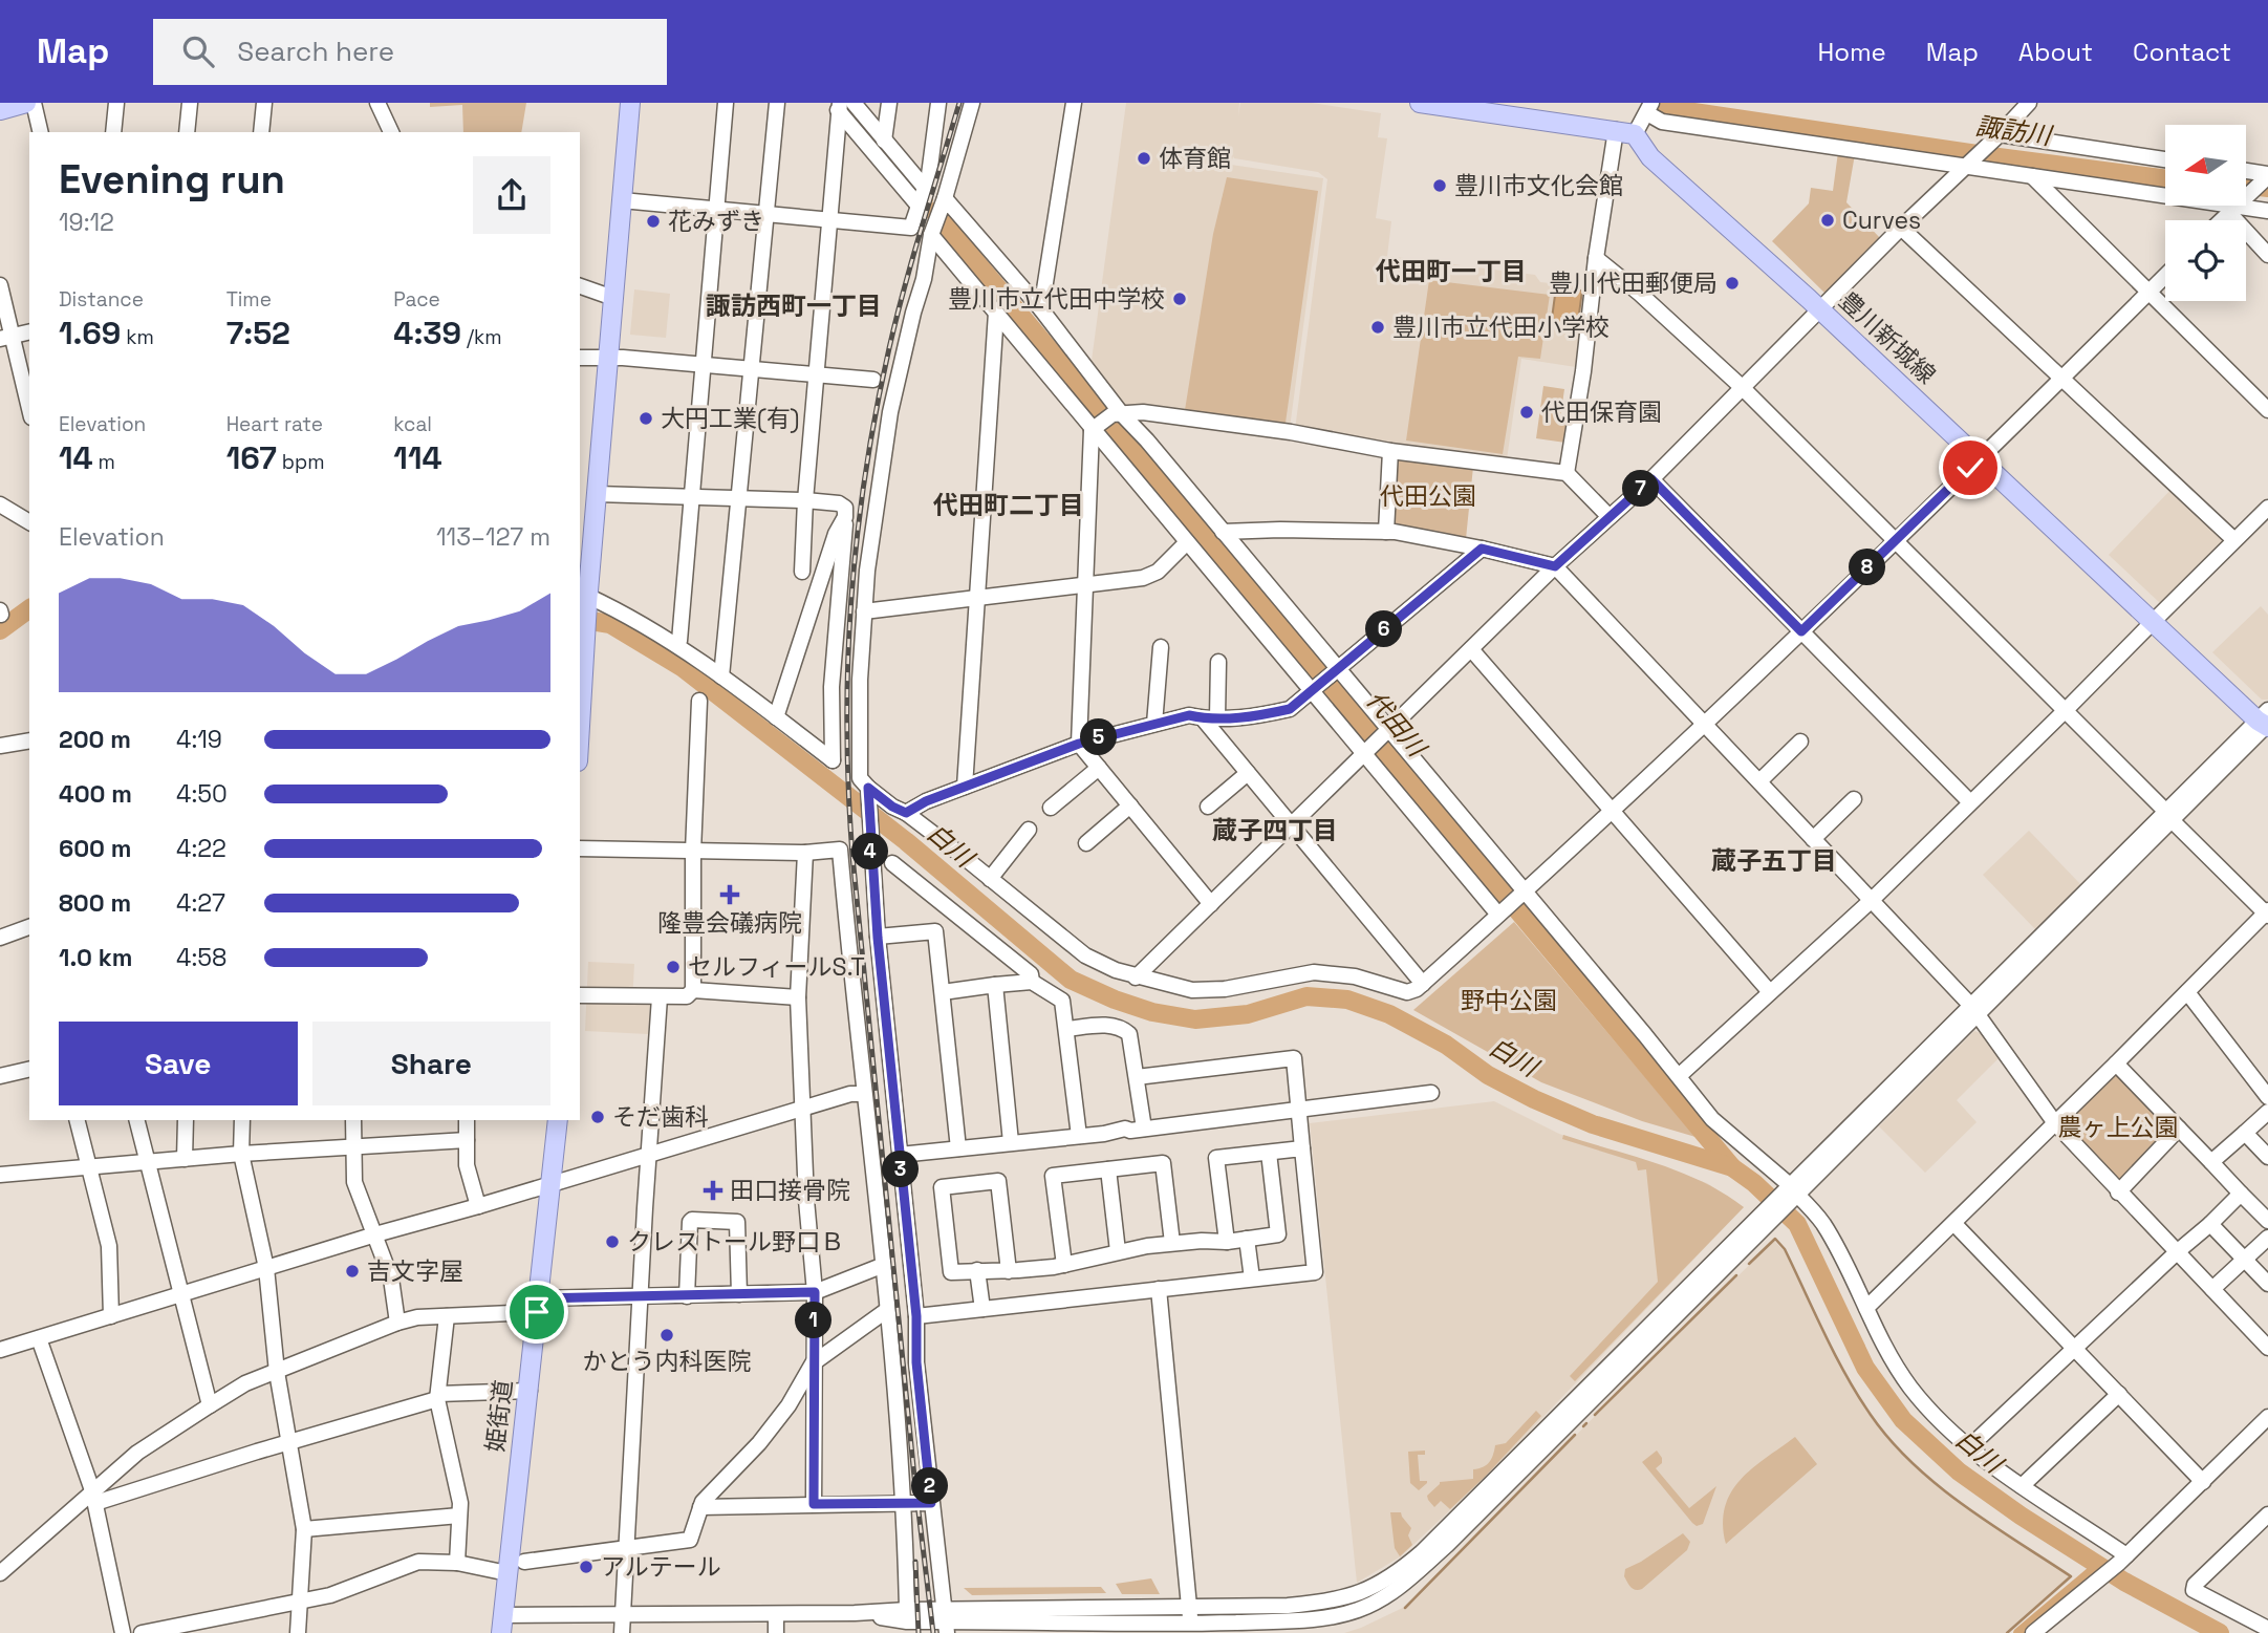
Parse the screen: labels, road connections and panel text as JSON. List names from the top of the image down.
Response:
{
  "streets": {
    "main road": ["豊川新城線", "姫街道"]
  },
  "districts": [
    "代田町一丁目",
    "諏訪西町一丁目",
    "代田町二丁目",
    "蔵子四丁目",
    "蔵子五丁目"
  ],
  "water": ["諏訪川", "代田川", "白川"],
  "parks": ["代田公園", "野中公園", "農ヶ上公園"],
  "places": {
    "other": [
      "体育館",
      "豊川市文化会館",
      "Curves",
      "花みずき",
      "豊川代田郵便局",
      "豊川市立代田中学校",
      "豊川市立代田小学校",
      "代田保育園",
      "大円工業(有)",
      "セルフィールS.T",
      "そだ歯科",
      "クレストール野口Ｂ",
      "吉文字屋",
      "かとう内科医院",
      "アルテール"
    ],
    "health": ["隆豊会礒病院", "田口接骨院"]
  },
  "north": "left",
  "page": {
    "header": "Map",
    "search": "Search here",
    "nav": [
      "Home",
      "Map",
      "About",
      "Contact"
    ],
    "heading": ["Evening run", "19:12"],
    "stats": [
      ["Distance", "1.69 km"],
      ["Time", "7:52"],
      ["Pace", "4:39 /km"],
      ["Elevation", "14 m"],
      ["Heart rate", "167 bpm"],
      ["kcal", "114"]
    ],
    "pins": [
      "7",
      "8",
      "6",
      "5",
      "4",
      "3",
      "1",
      "2"
    ],
    "chart": ["Elevation", "113–127 m"],
    "list": [
      {
        "name": "200 m",
        "note": "4:19"
      },
      {
        "name": "400 m",
        "note": "4:50"
      },
      {
        "name": "600 m",
        "note": "4:22"
      },
      {
        "name": "800 m",
        "note": "4:27"
      },
      {
        "name": "1.0 km",
        "note": "4:58"
      }
    ],
    "buttons": ["Save", "Share"]
  }
}
